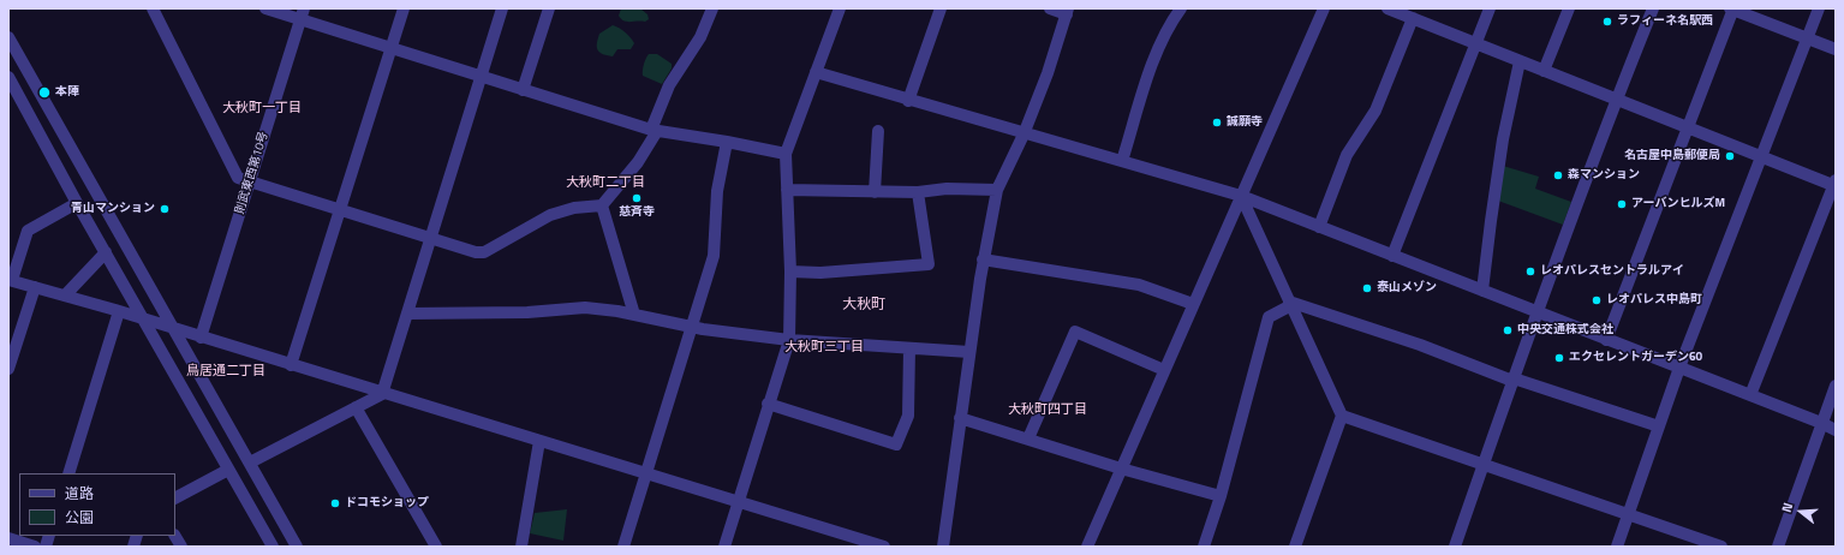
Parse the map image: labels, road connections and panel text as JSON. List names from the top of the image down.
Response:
{
  "streets": {
    "street": ["則武東西第10号"]
  },
  "districts": [
    "大秋町一丁目",
    "大秋町二丁目",
    "大秋町",
    "大秋町三丁目",
    "鳥居通二丁目",
    "大秋町四丁目"
  ],
  "places": [
    "ラフィーネ名駅西",
    "本陣",
    "誠願寺",
    "名古屋中島郵便局",
    "森マンション",
    "慈斉寺",
    "アーバンヒルズM",
    "青山マンション",
    "レオパレスセントラルアイ",
    "泰山メゾン",
    "レオパレス中島町",
    "中央交通株式会社",
    "エクセレントガーデン60",
    "ドコモショップ"
  ],
  "legend": ["道路", "公園"],
  "north": "left"
}
